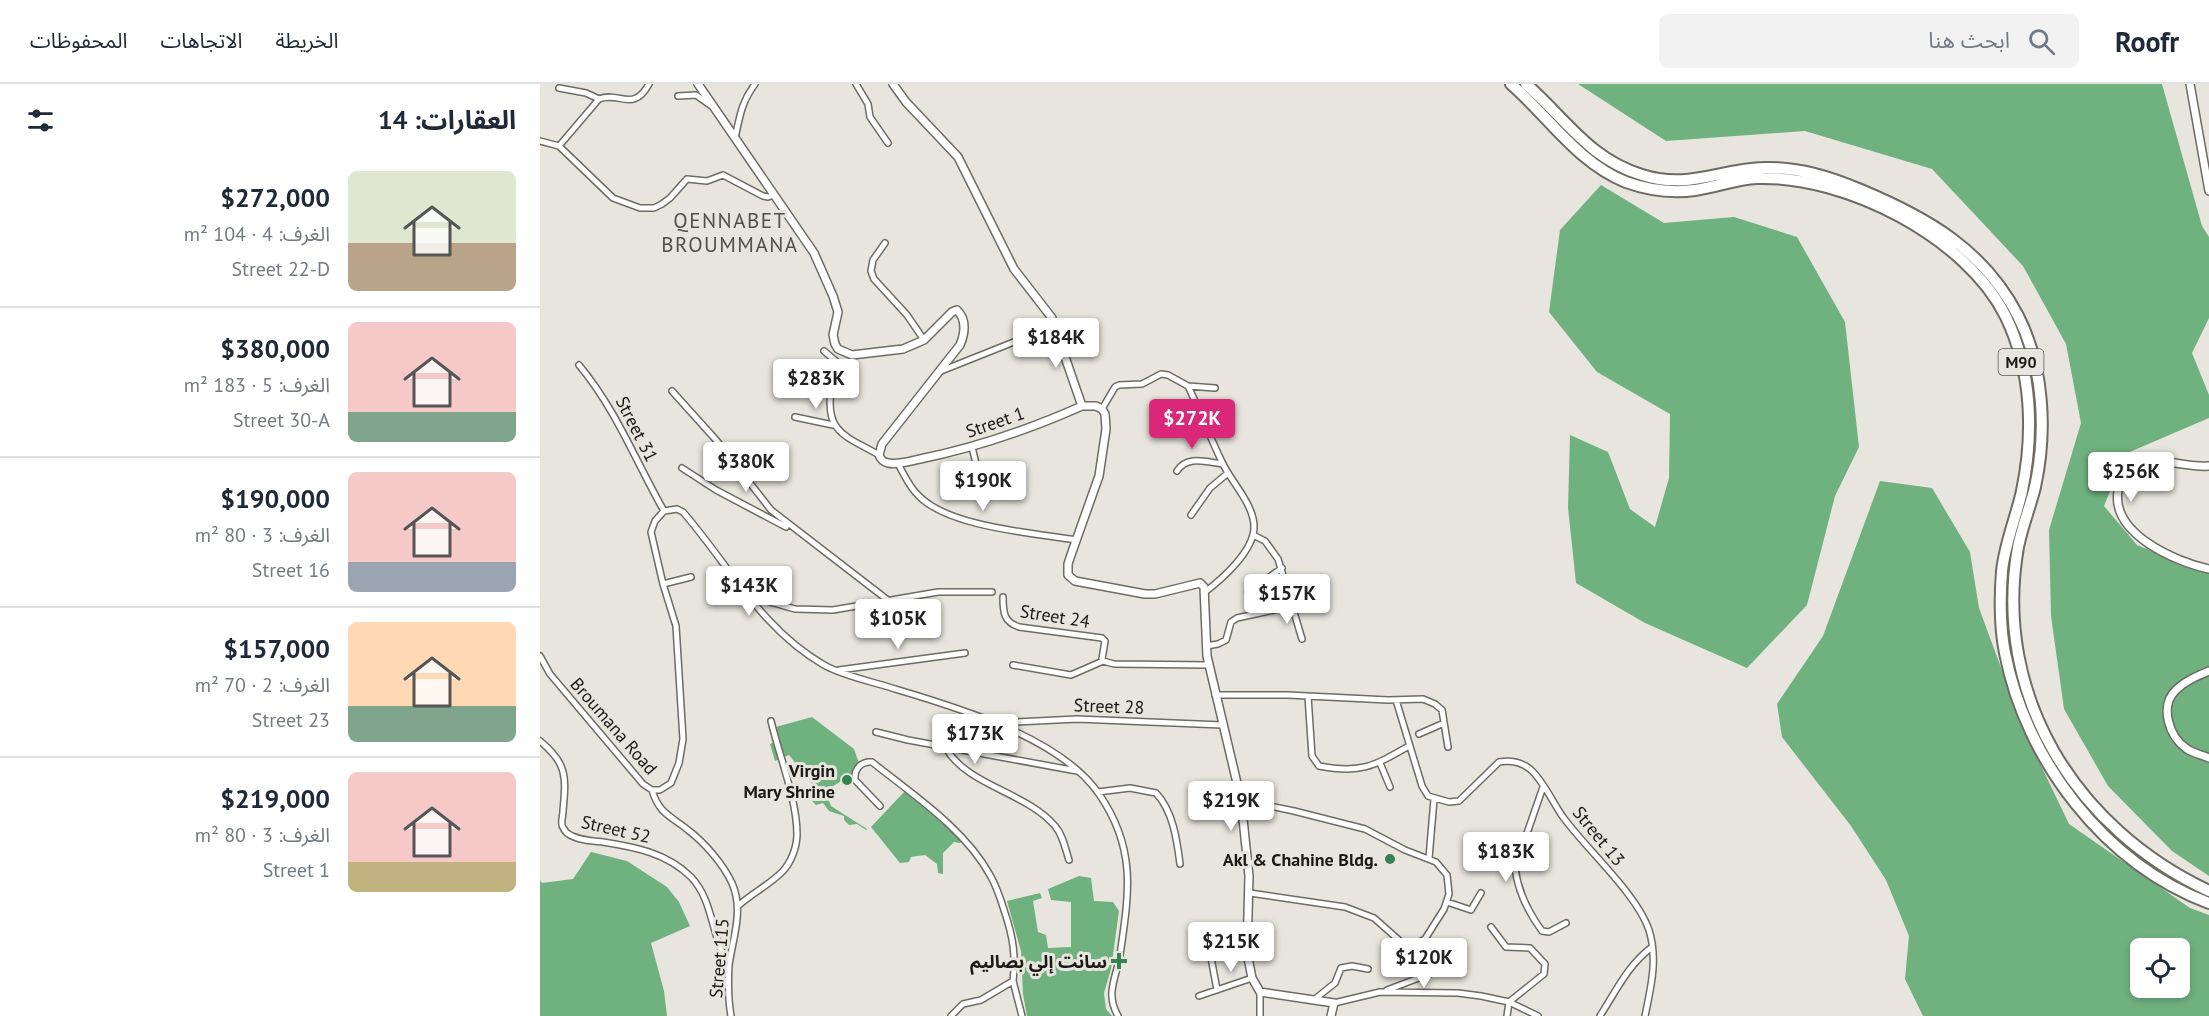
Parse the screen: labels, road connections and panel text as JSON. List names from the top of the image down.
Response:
{
  "streets": {
    "highway": ["M90"],
    "street": [
      "Street 1",
      "Street 31",
      "Street 24",
      "Street 28",
      "Broumana Road",
      "Street 52",
      "Street 13",
      "Street 115"
    ]
  },
  "crossings": [
    ["Street 31", "Broumana Road"],
    ["Broumana Road", "Street 115"],
    ["Street 52", "Street 115"]
  ],
  "districts": ["QENNABET BROUMMANA"],
  "places": {
    "other": ["Virgin Mary Shrine", "Akl & Chahine Bldg."],
    "health": ["سانت إلي بصاليم"]
  },
  "page": {
    "header": "Roofr",
    "search": "ابحث هنا",
    "nav": ["الخريطة", "الاتجاهات", "المحفوظات"],
    "heading": "العقارات: 14",
    "list": [
      {
        "name": "$272,000",
        "note": "الغرف: 4 · 104 m² · Street 22-D"
      },
      {
        "name": "$380,000",
        "note": "الغرف: 5 · 183 m² · Street 30-A"
      },
      {
        "name": "$190,000",
        "note": "الغرف: 3 · 80 m² · Street 16"
      },
      {
        "name": "$157,000",
        "note": "الغرف: 2 · 70 m² · Street 23"
      },
      {
        "name": "$219,000",
        "note": "الغرف: 3 · 80 m² · Street 1"
      }
    ],
    "price": [
      "$184K",
      "$283K",
      "$272K",
      "$380K",
      "$256K",
      "$190K",
      "$143K",
      "$157K",
      "$105K",
      "$173K",
      "$219K",
      "$183K",
      "$215K",
      "$120K"
    ]
  }
}
